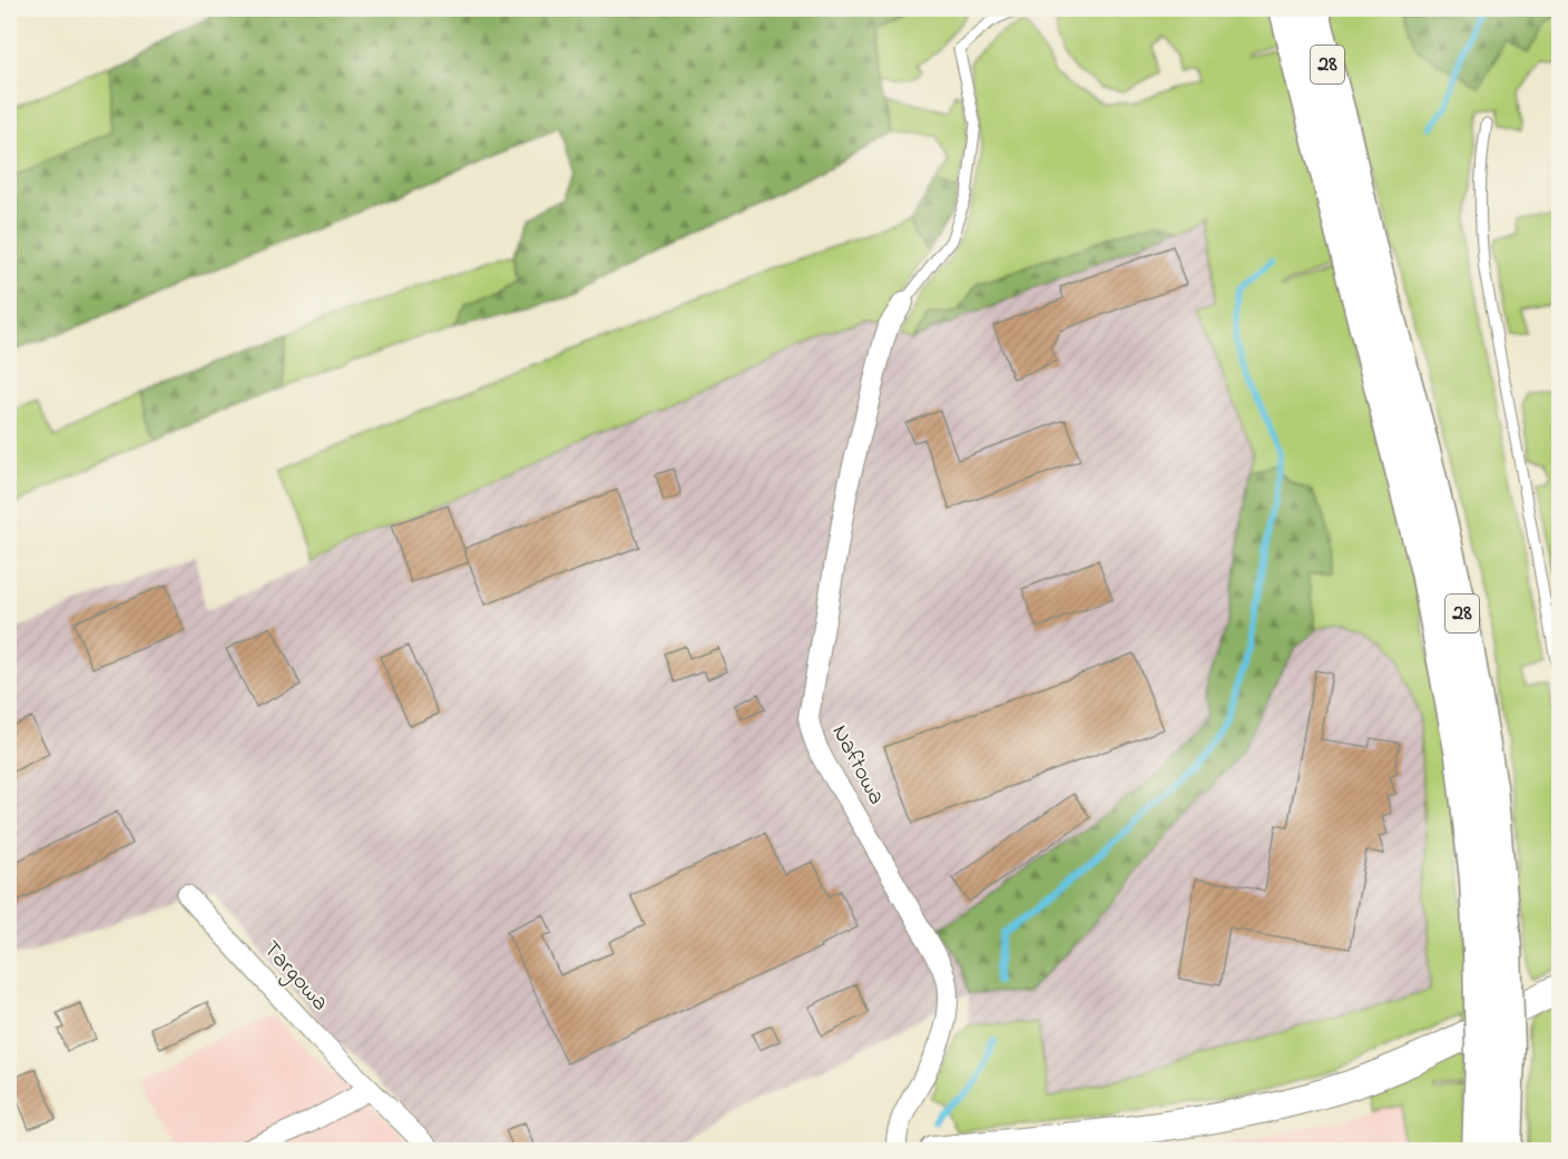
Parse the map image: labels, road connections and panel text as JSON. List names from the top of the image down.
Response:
{
  "streets": {
    "main road": ["28"],
    "street": ["Naftowa", "Targowa"]
  }
}
